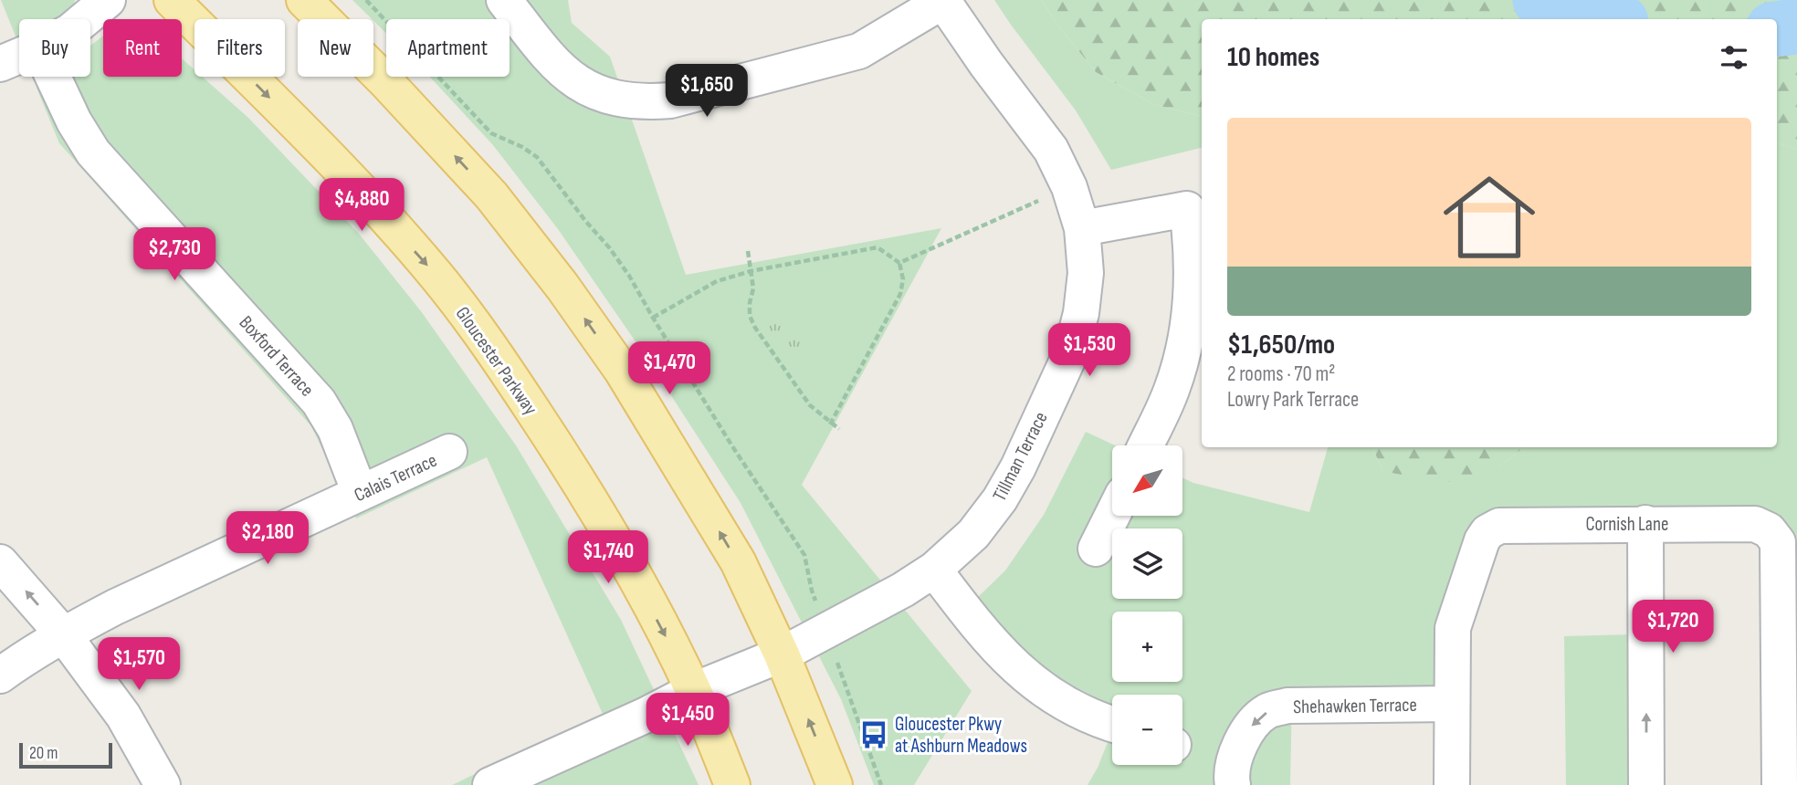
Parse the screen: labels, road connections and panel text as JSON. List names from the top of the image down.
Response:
{
  "streets": {
    "main road": ["Gloucester Parkway"],
    "street": [
      "Boxford Terrace",
      "Tillman Terrace",
      "Calais Terrace",
      "Cornish Lane",
      "Shehawken Terrace"
    ]
  },
  "crossings": [
    ["Boxford Terrace", "Calais Terrace"],
    ["Gloucester Parkway", "Tillman Terrace"],
    ["Cornish Lane", "Shehawken Terrace"]
  ],
  "one_way": ["Shehawken Terrace"],
  "places": {
    "bus stop": ["Gloucester Pkwy at Ashburn Meadows"]
  },
  "scale_bar": "20 m",
  "north": "bottom left",
  "page": {
    "chip": [
      "Buy",
      "Rent",
      "Filters",
      "New",
      "Apartment"
    ],
    "heading": "10 homes",
    "price": [
      "$1,650",
      "$4,880",
      "$2,730",
      "$1,530",
      "$1,470",
      "$2,180",
      "$1,740",
      "$1,720",
      "$1,570",
      "$1,450"
    ],
    "list": [
      {
        "name": "$1,650/mo",
        "note": "2 rooms · 70 m² · Lowry Park Terrace"
      }
    ],
    "map_buttons": ["+", "−"],
    "scale": "20 m"
  }
}
